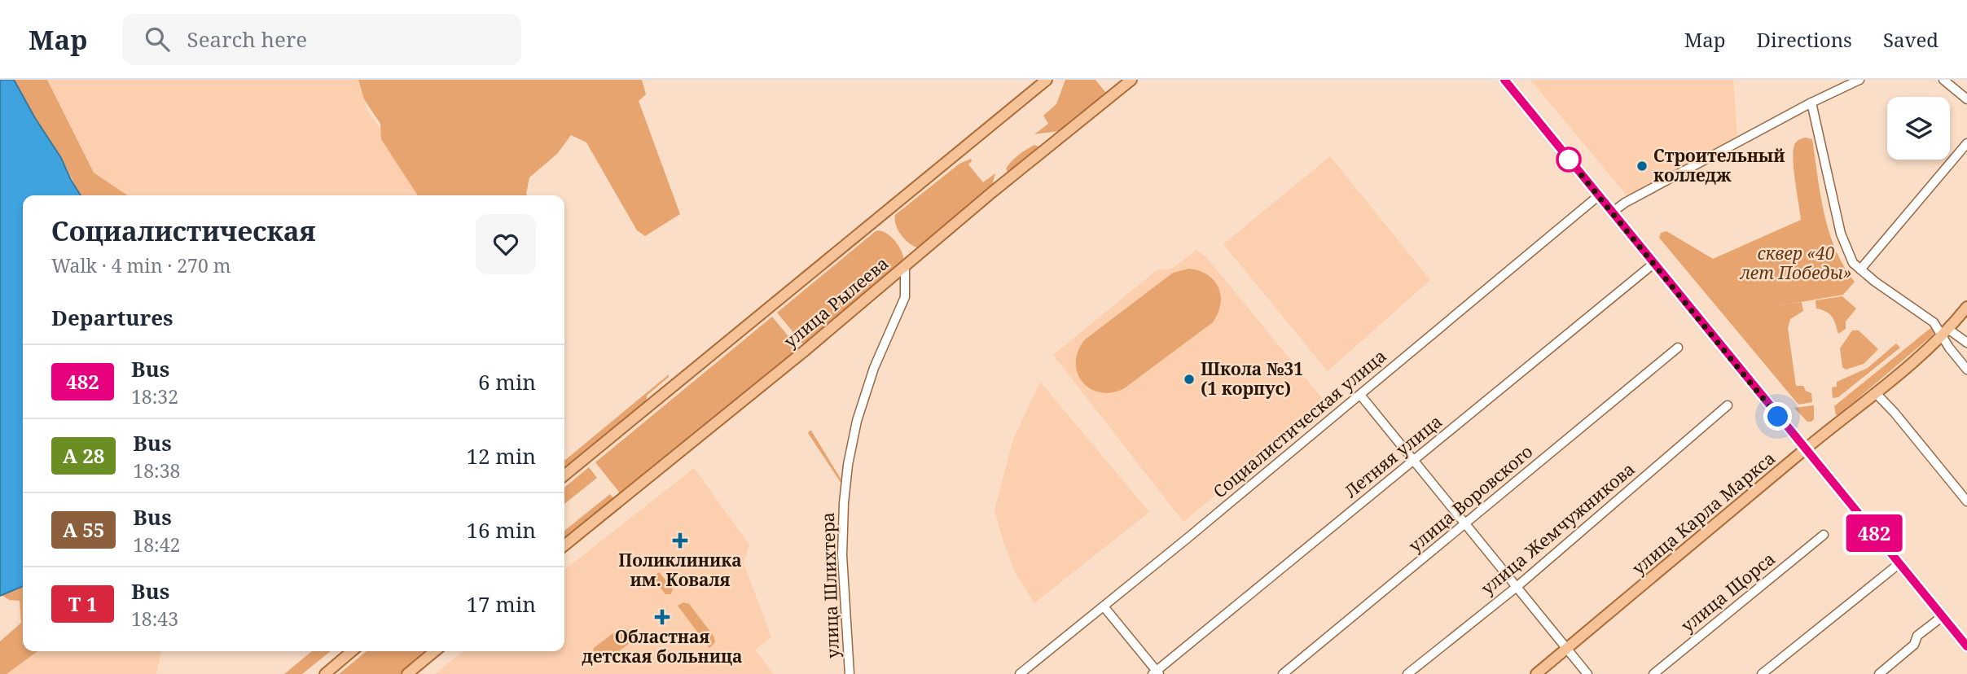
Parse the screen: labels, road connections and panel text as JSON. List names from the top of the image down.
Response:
{
  "streets": {
    "main road": ["улица Рылеева", "улица Карла Маркса"],
    "street": [
      "Социалистическая улица",
      "Летняя улица",
      "улица Воровского",
      "улица Жемчужникова",
      "улица Шлихтера",
      "улица Щорса"
    ]
  },
  "crossings": [
    ["улица Рылеева", "улица Шлихтера"]
  ],
  "parks": ["cквер «40 лет Победы»"],
  "places": {
    "other": ["Строительный колледж", "Школа №31 (1 корпус)"],
    "health": ["Поликлиника им. Коваля", "Областная детская больница"]
  },
  "lines": ["bus line 482"],
  "page": {
    "header": "Map",
    "search": "Search here",
    "nav": ["Map", "Directions", "Saved"],
    "on_map": "482",
    "heading": [
      ["Социалистическая", "Walk · 4 min · 270 m"],
      "Departures"
    ],
    "list": [
      {
        "mark": "482",
        "name": "Bus",
        "note": "18:32",
        "value": "6 min"
      },
      {
        "mark": "А 28",
        "name": "Bus",
        "note": "18:38",
        "value": "12 min"
      },
      {
        "mark": "А 55",
        "name": "Bus",
        "note": "18:42",
        "value": "16 min"
      },
      {
        "mark": "Т 1",
        "name": "Bus",
        "note": "18:43",
        "value": "17 min"
      }
    ]
  }
}
